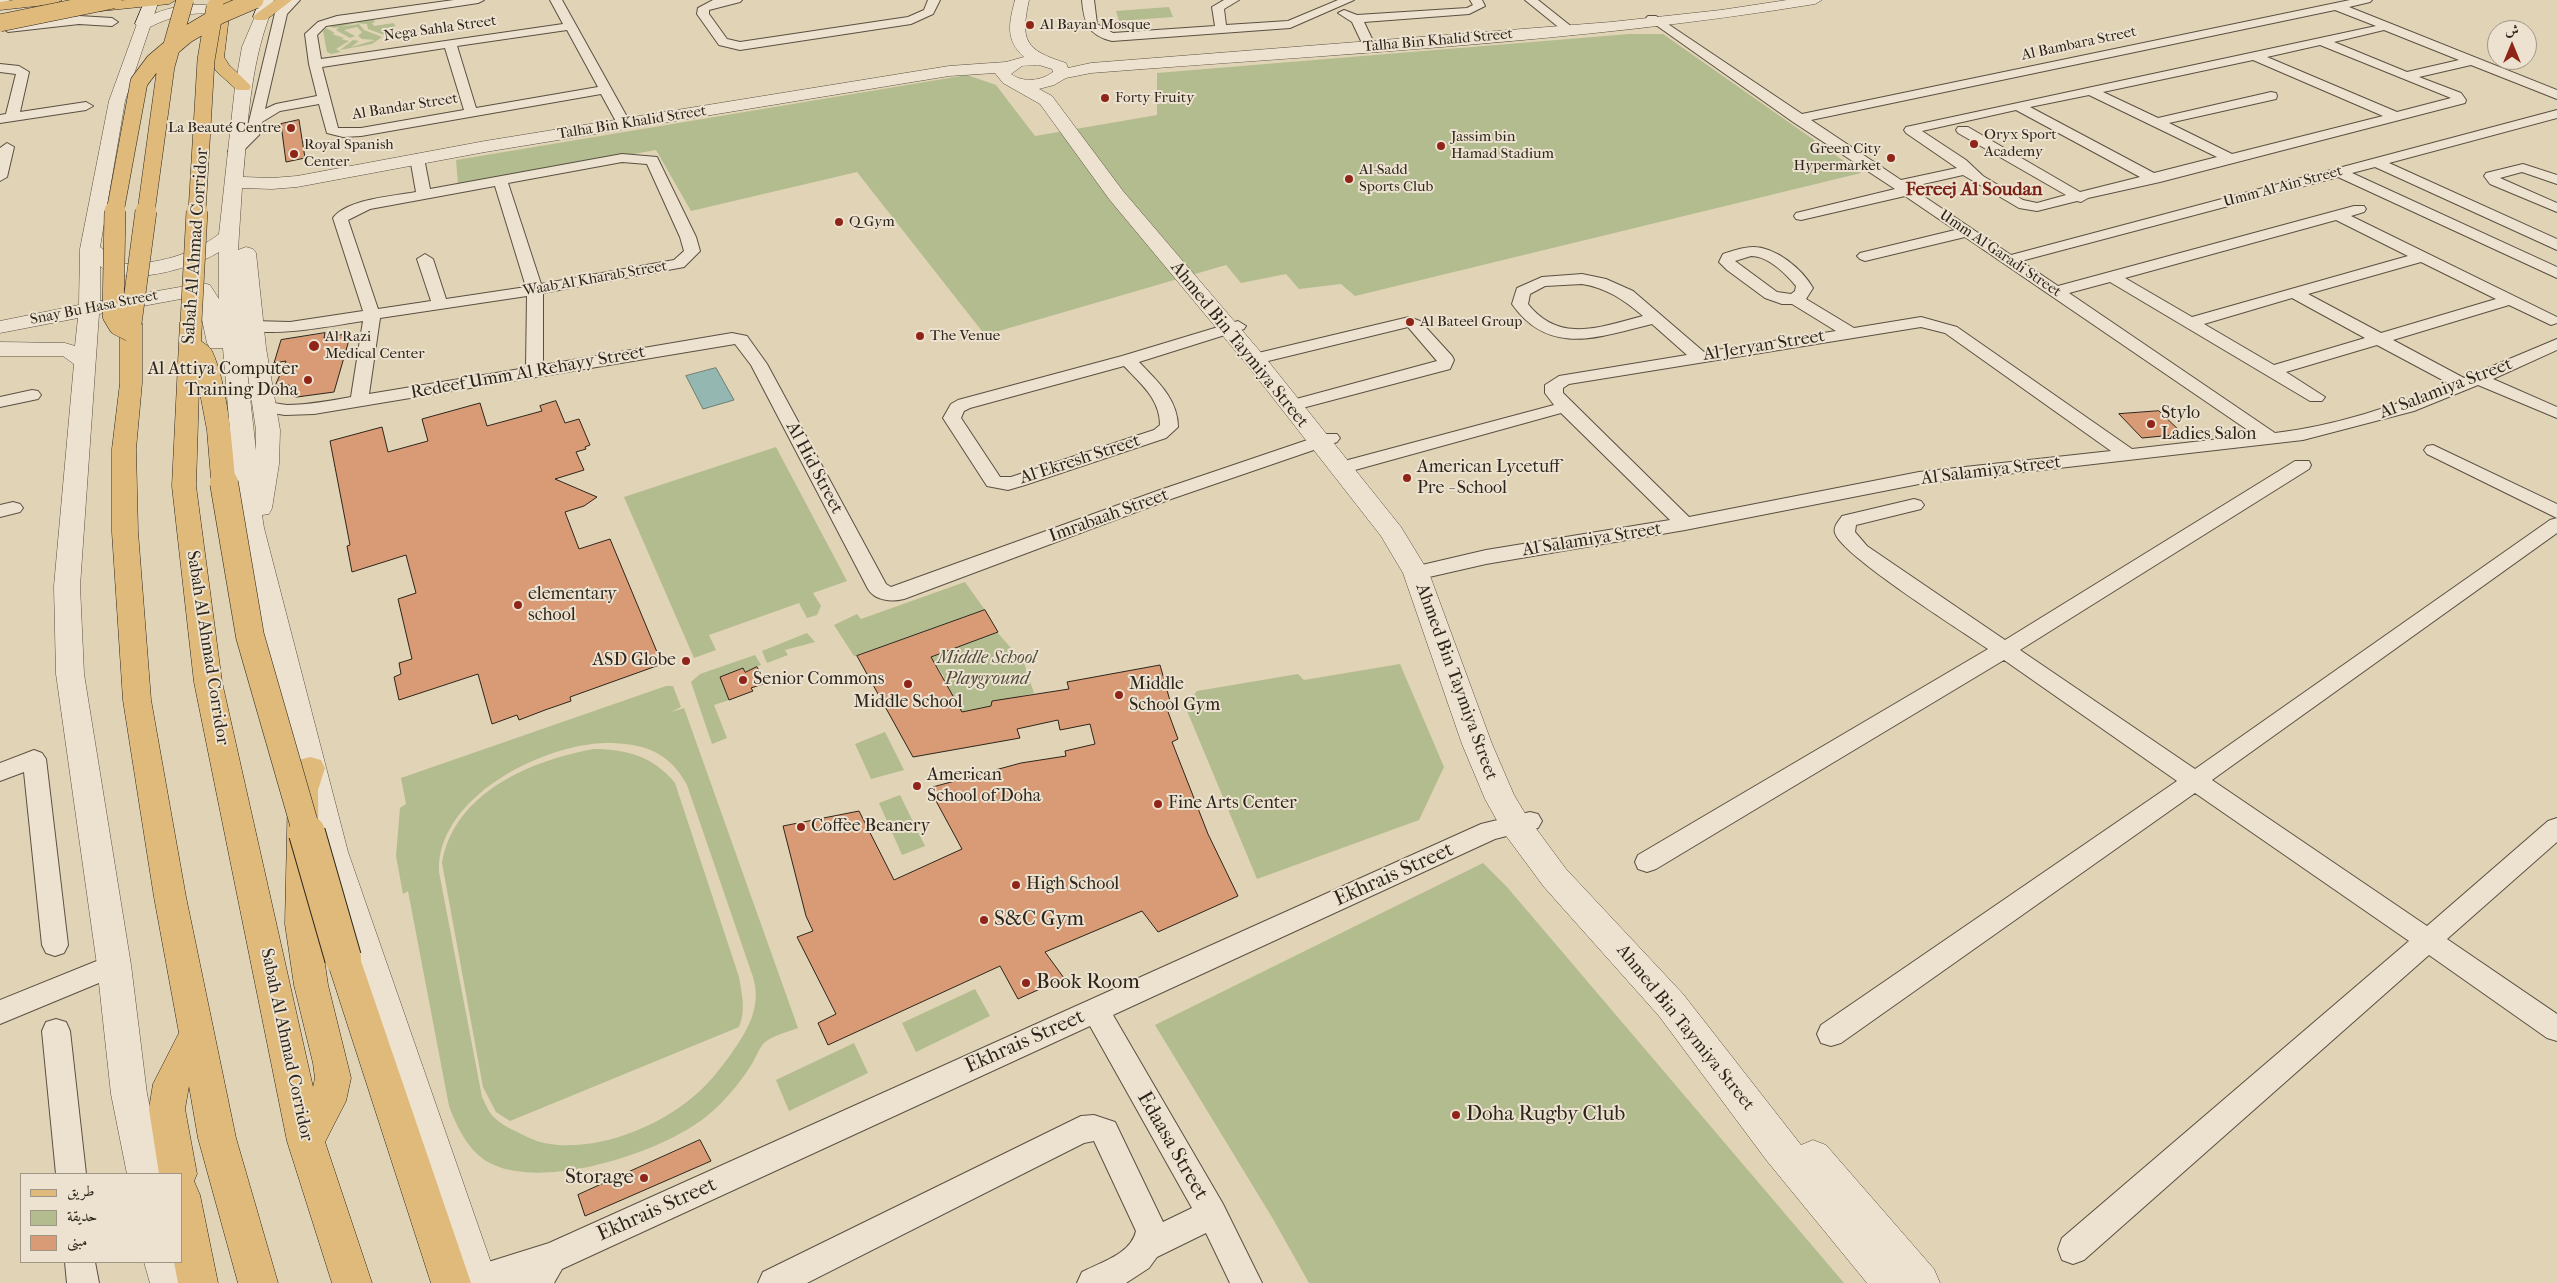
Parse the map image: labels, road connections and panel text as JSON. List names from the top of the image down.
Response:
{
  "streets": {
    "main road": ["Sabah Al Ahmad Corridor"],
    "street": [
      "Nega Sahla Street",
      "Talha Bin Khalid Street",
      "Al Bambara Street",
      "Al Bandar Street",
      "Umm Al Ain Street",
      "Umm Al Garadi Street",
      "Waab Al Kharab Street",
      "Snay Bu Hasa Street",
      "Ahmed Bin Taymiya Street",
      "Al Jeryan Street",
      "Redeef Umm Al Rehayy Street",
      "Al Salamiya Street",
      "Al Ekresh Street",
      "Al Hid Street",
      "Imrabaah Street",
      "Ekhrais Street",
      "Edaasa Street"
    ]
  },
  "crossings": [
    ["Nega Sahla Street", "Al Bandar Street"],
    ["Talha Bin Khalid Street", "Sabah Al Ahmad Corridor"],
    ["Talha Bin Khalid Street", "Umm Al Garadi Street"],
    ["Talha Bin Khalid Street", "Waab Al Kharab Street"],
    ["Talha Bin Khalid Street", "Ahmed Bin Taymiya Street"],
    ["Al Bambara Street", "Umm Al Garadi Street"],
    ["Umm Al Ain Street", "Umm Al Garadi Street"],
    ["Sabah Al Ahmad Corridor", "Snay Bu Hasa Street"],
    ["Sabah Al Ahmad Corridor", "Ekhrais Street"],
    ["Umm Al Garadi Street", "Al Salamiya Street"],
    ["Ahmed Bin Taymiya Street", "Al Salamiya Street"],
    ["Ahmed Bin Taymiya Street", "Al Ekresh Street"],
    ["Ahmed Bin Taymiya Street", "Imrabaah Street"],
    ["Ahmed Bin Taymiya Street", "Ekhrais Street"],
    ["Al Jeryan Street", "Al Salamiya Street"],
    ["Redeef Umm Al Rehayy Street", "Al Hid Street"],
    ["Al Hid Street", "Imrabaah Street"],
    ["Ekhrais Street", "Edaasa Street"]
  ],
  "districts": ["Fereej Al Soudan"],
  "parks": ["Middle School Playground"],
  "places": [
    "Al Bayan Mosque",
    "Forty Fruity",
    "La Beauté Centre",
    "Oryx Sport Academy",
    "Jassim bin Hamad Stadium",
    "Royal Spanish Center",
    "Green City Hypermarket",
    "Al-Sadd Sports Club",
    "Q Gym",
    "Al Bateel Group",
    "The Venue",
    "Al Razi Medical Center",
    "Al Attiya Computer Training Doha",
    "Stylo Ladies Salon",
    "American Lycetuff Pre - School",
    "elementary school",
    "ASD Globe",
    "Senior Commons",
    "Middle School",
    "Middle School Gym",
    "American School of Doha",
    "Fine Arts Center",
    "Coffee Beanery",
    "High School",
    "S&C Gym",
    "Book Room",
    "Doha Rugby Club",
    "Storage"
  ],
  "legend": ["طريق", "حديقة", "مبنى"],
  "north": "top"
}
